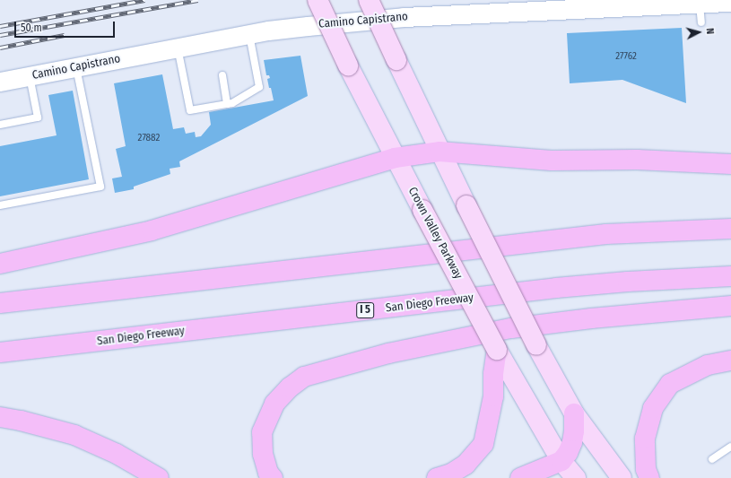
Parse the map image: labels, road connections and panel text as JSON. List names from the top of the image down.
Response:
{
  "streets": {
    "highway": ["San Diego Freeway", "I 5"],
    "main road": ["Crown Valley Parkway"],
    "street": ["Camino Capistrano"]
  },
  "house_numbers": ["27762", "27882"],
  "scale_bar": "50 m",
  "north": "right"
}
